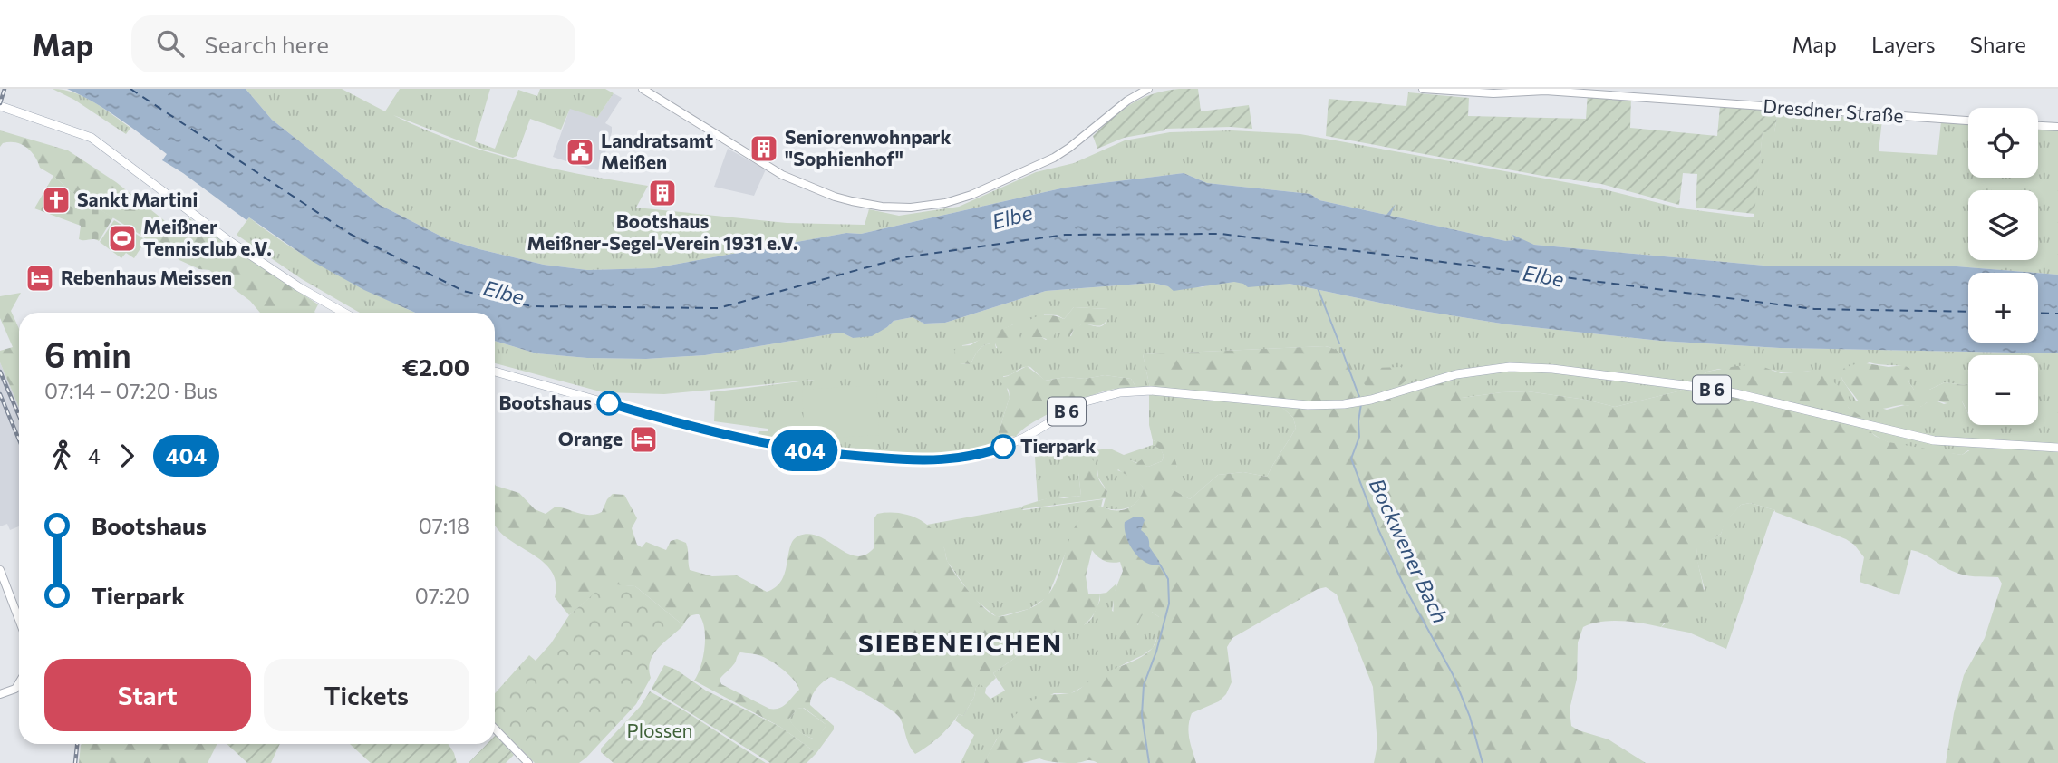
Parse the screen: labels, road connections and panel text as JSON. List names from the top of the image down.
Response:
{
  "streets": {
    "main road": ["Dresdner Straße", "B 6"]
  },
  "districts": ["SIEBENEICHEN"],
  "water": ["Elbe", "Bockwener Bach"],
  "parks": ["Plossen"],
  "places": {
    "building": ["Seniorenwohnpark \"Sophienhof\"", "Bootshaus Meißner-Segel-Verein 1931 e.V."],
    "public building": ["Landratsamt Meißen"],
    "church": ["Sankt Martini"],
    "sports": ["Meißner Tennisclub e.V."],
    "hotel": ["Rebenhaus Meissen", "Orange"],
    "other": ["Bootshaus", "Tierpark"]
  },
  "lines": ["bus line 404"],
  "page": {
    "header": "Map",
    "search": "Search here",
    "nav": ["Map", "Layers", "Share"],
    "on_map": "404",
    "map_buttons": ["+", "−"],
    "heading": ["6 min", "07:14 – 07:20 · Bus", "€2.00"],
    "legs": ["4", "404"],
    "list": [
      {
        "name": "Bootshaus",
        "value": "07:18"
      },
      {
        "name": "Tierpark",
        "value": "07:20"
      }
    ],
    "buttons": ["Start", "Tickets"]
  }
}
